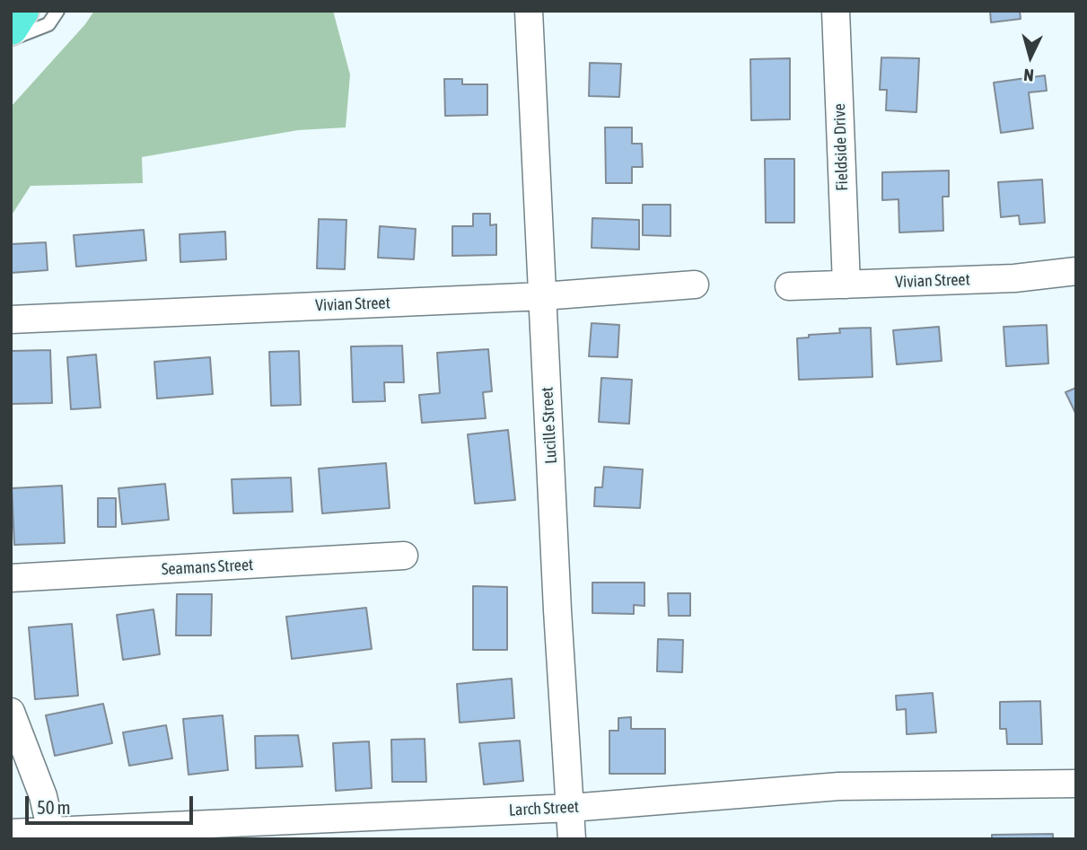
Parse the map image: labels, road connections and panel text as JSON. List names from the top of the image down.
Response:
{
  "streets": {
    "street": [
      "Fieldside Drive",
      "Vivian Street",
      "Lucille Street",
      "Seamans Street",
      "Larch Street"
    ]
  },
  "crossings": [
    ["Fieldside Drive", "Vivian Street"],
    ["Vivian Street", "Lucille Street"],
    ["Lucille Street", "Larch Street"]
  ],
  "scale_bar": "50 m",
  "north": "bottom"
}
